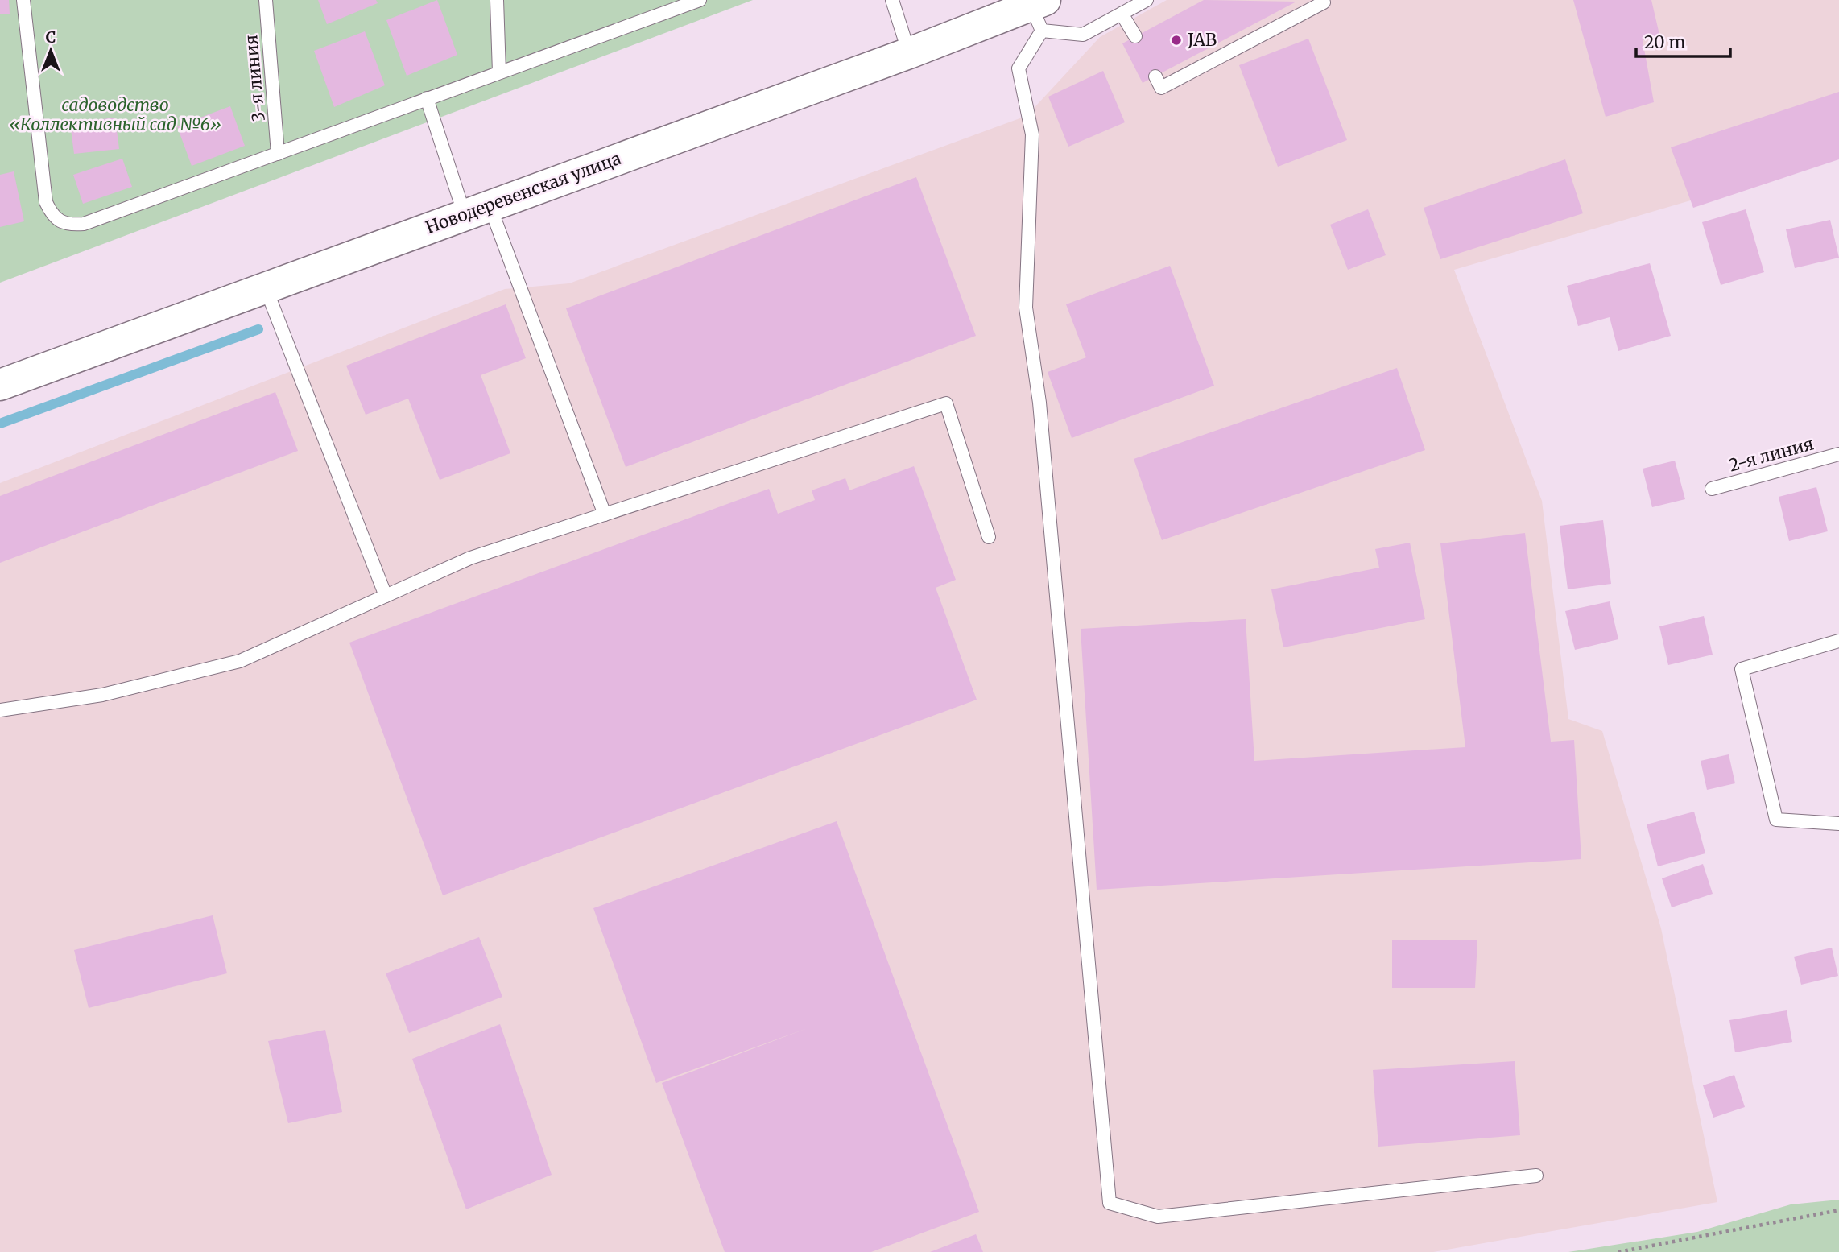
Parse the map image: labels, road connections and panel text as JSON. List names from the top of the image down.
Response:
{
  "streets": {
    "main road": ["Новодеревенская улица"],
    "lane": ["3-я линия", "2-я линия"]
  },
  "parks": ["садоводство «Коллективный сад №6»"],
  "places": ["JAB"],
  "scale_bar": "20 m",
  "north": "top"
}
